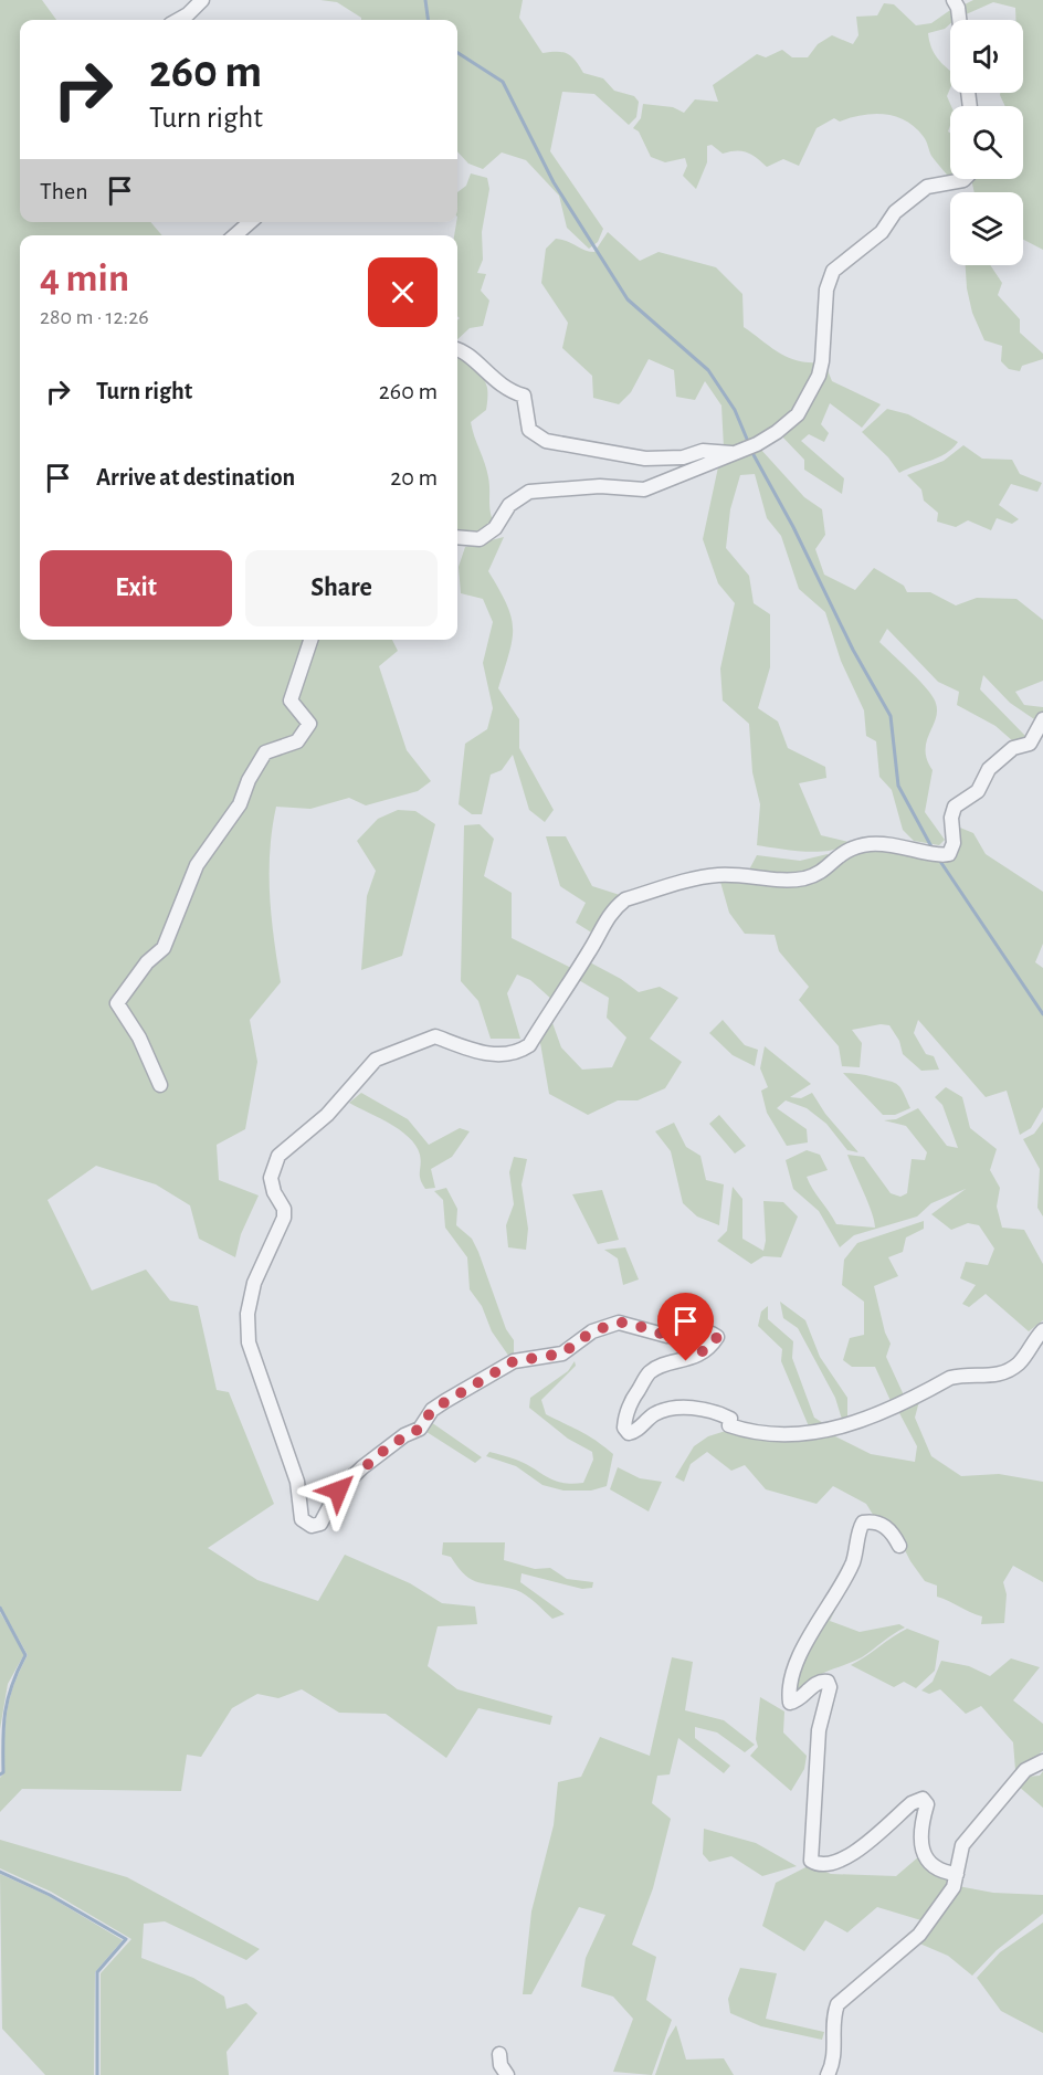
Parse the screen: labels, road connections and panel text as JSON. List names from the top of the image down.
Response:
{
  "page": {
    "turn": ["260 m", "Turn right"],
    "then": "Then",
    "heading": ["4 min", "280 m · 12:26"],
    "list": [
      {
        "name": "Turn right",
        "value": "260 m"
      },
      {
        "name": "Arrive at destination",
        "value": "20 m"
      }
    ],
    "buttons": ["Exit", "Share"]
  }
}
